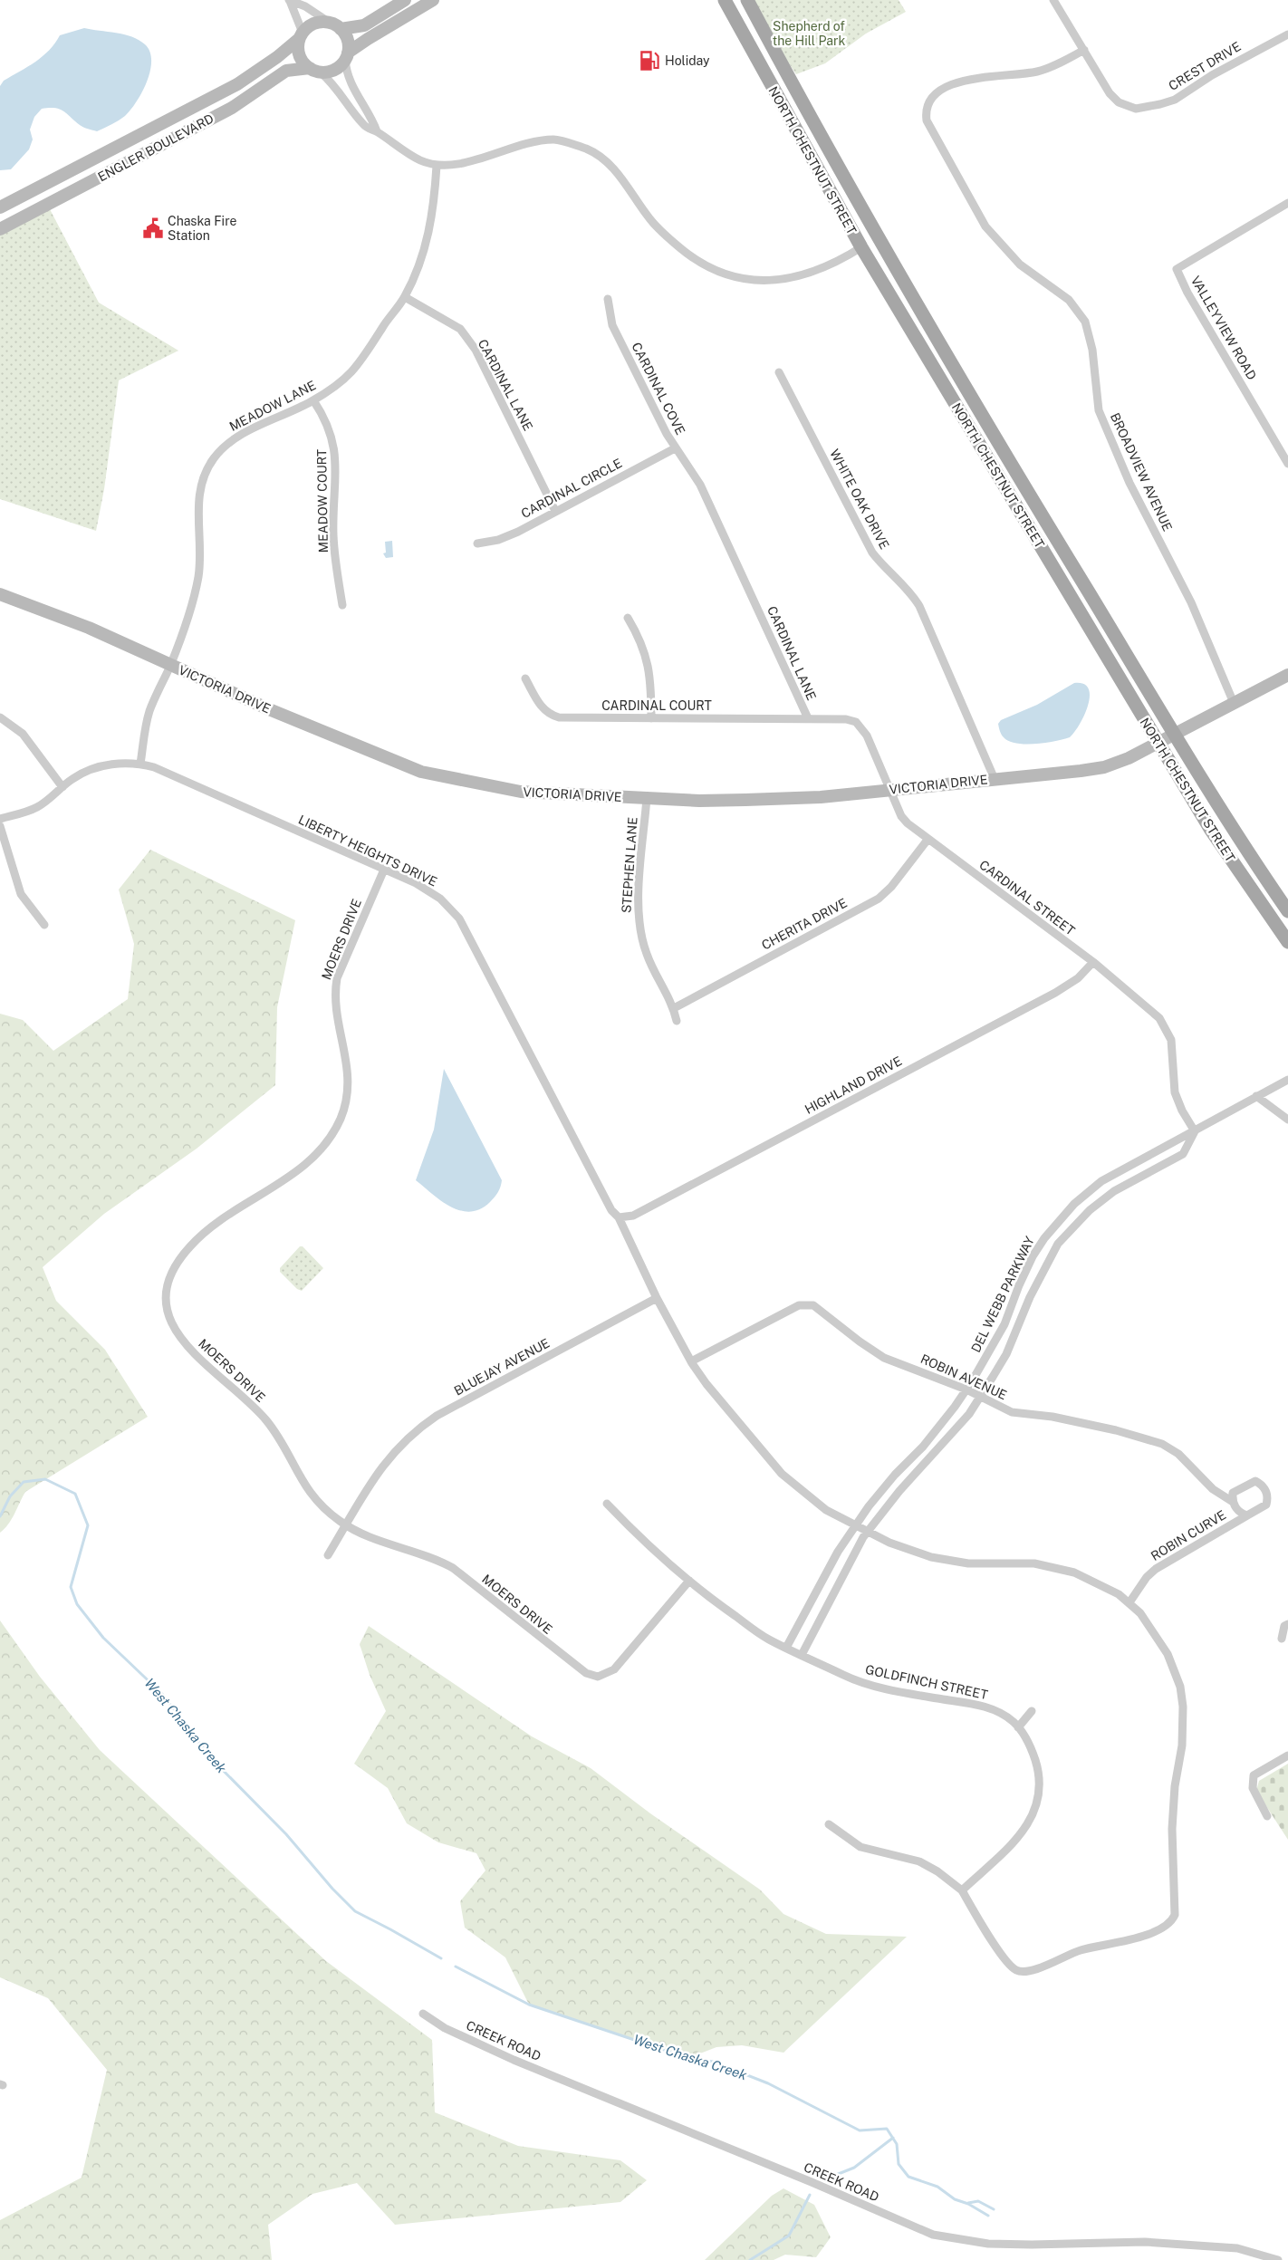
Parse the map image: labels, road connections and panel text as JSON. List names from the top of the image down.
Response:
{
  "streets": {
    "main road": ["NORTH CHESTNUT STREET"],
    "street": [
      "CREST DRIVE",
      "ENGLER BOULEVARD",
      "VALLEYVIEW ROAD",
      "CARDINAL LANE",
      "CARDINAL COVE",
      "MEADOW LANE",
      "BROADVIEW AVENUE",
      "CARDINAL CIRCLE",
      "WHITE OAK DRIVE",
      "MEADOW COURT",
      "VICTORIA DRIVE",
      "CARDINAL COURT",
      "LIBERTY HEIGHTS DRIVE",
      "STEPHEN LANE",
      "CARDINAL STREET",
      "CHERITA DRIVE",
      "MOERS DRIVE",
      "HIGHLAND DRIVE",
      "DEL WEBB PARKWAY",
      "BLUEJAY AVENUE",
      "ROBIN AVENUE",
      "ROBIN CURVE",
      "GOLDFINCH STREET",
      "CREEK ROAD"
    ]
  },
  "crossings": [
    ["CREST DRIVE", "BROADVIEW AVENUE"],
    ["NORTH CHESTNUT STREET", "VICTORIA DRIVE"],
    ["CARDINAL LANE", "CARDINAL COVE"],
    ["CARDINAL LANE", "MEADOW LANE"],
    ["CARDINAL LANE", "CARDINAL CIRCLE"],
    ["CARDINAL LANE", "VICTORIA DRIVE"],
    ["CARDINAL LANE", "CARDINAL COURT"],
    ["CARDINAL LANE", "CARDINAL STREET"],
    ["CARDINAL COVE", "CARDINAL CIRCLE"],
    ["MEADOW LANE", "MEADOW COURT"],
    ["MEADOW LANE", "VICTORIA DRIVE"],
    ["MEADOW LANE", "LIBERTY HEIGHTS DRIVE"],
    ["BROADVIEW AVENUE", "VICTORIA DRIVE"],
    ["WHITE OAK DRIVE", "VICTORIA DRIVE"],
    ["VICTORIA DRIVE", "STEPHEN LANE"],
    ["VICTORIA DRIVE", "CARDINAL STREET"],
    ["LIBERTY HEIGHTS DRIVE", "MOERS DRIVE"],
    ["LIBERTY HEIGHTS DRIVE", "HIGHLAND DRIVE"],
    ["STEPHEN LANE", "CHERITA DRIVE"],
    ["CARDINAL STREET", "CHERITA DRIVE"],
    ["CARDINAL STREET", "HIGHLAND DRIVE"],
    ["CARDINAL STREET", "DEL WEBB PARKWAY"],
    ["MOERS DRIVE", "BLUEJAY AVENUE"],
    ["MOERS DRIVE", "GOLDFINCH STREET"],
    ["DEL WEBB PARKWAY", "ROBIN AVENUE"],
    ["DEL WEBB PARKWAY", "GOLDFINCH STREET"],
    ["ROBIN AVENUE", "ROBIN CURVE"]
  ],
  "water": ["West Chaska Creek"],
  "parks": ["Shepherd of the Hill Park"],
  "places": {
    "fuel station": ["Holiday"],
    "public building": ["Chaska Fire Station"]
  }
}
